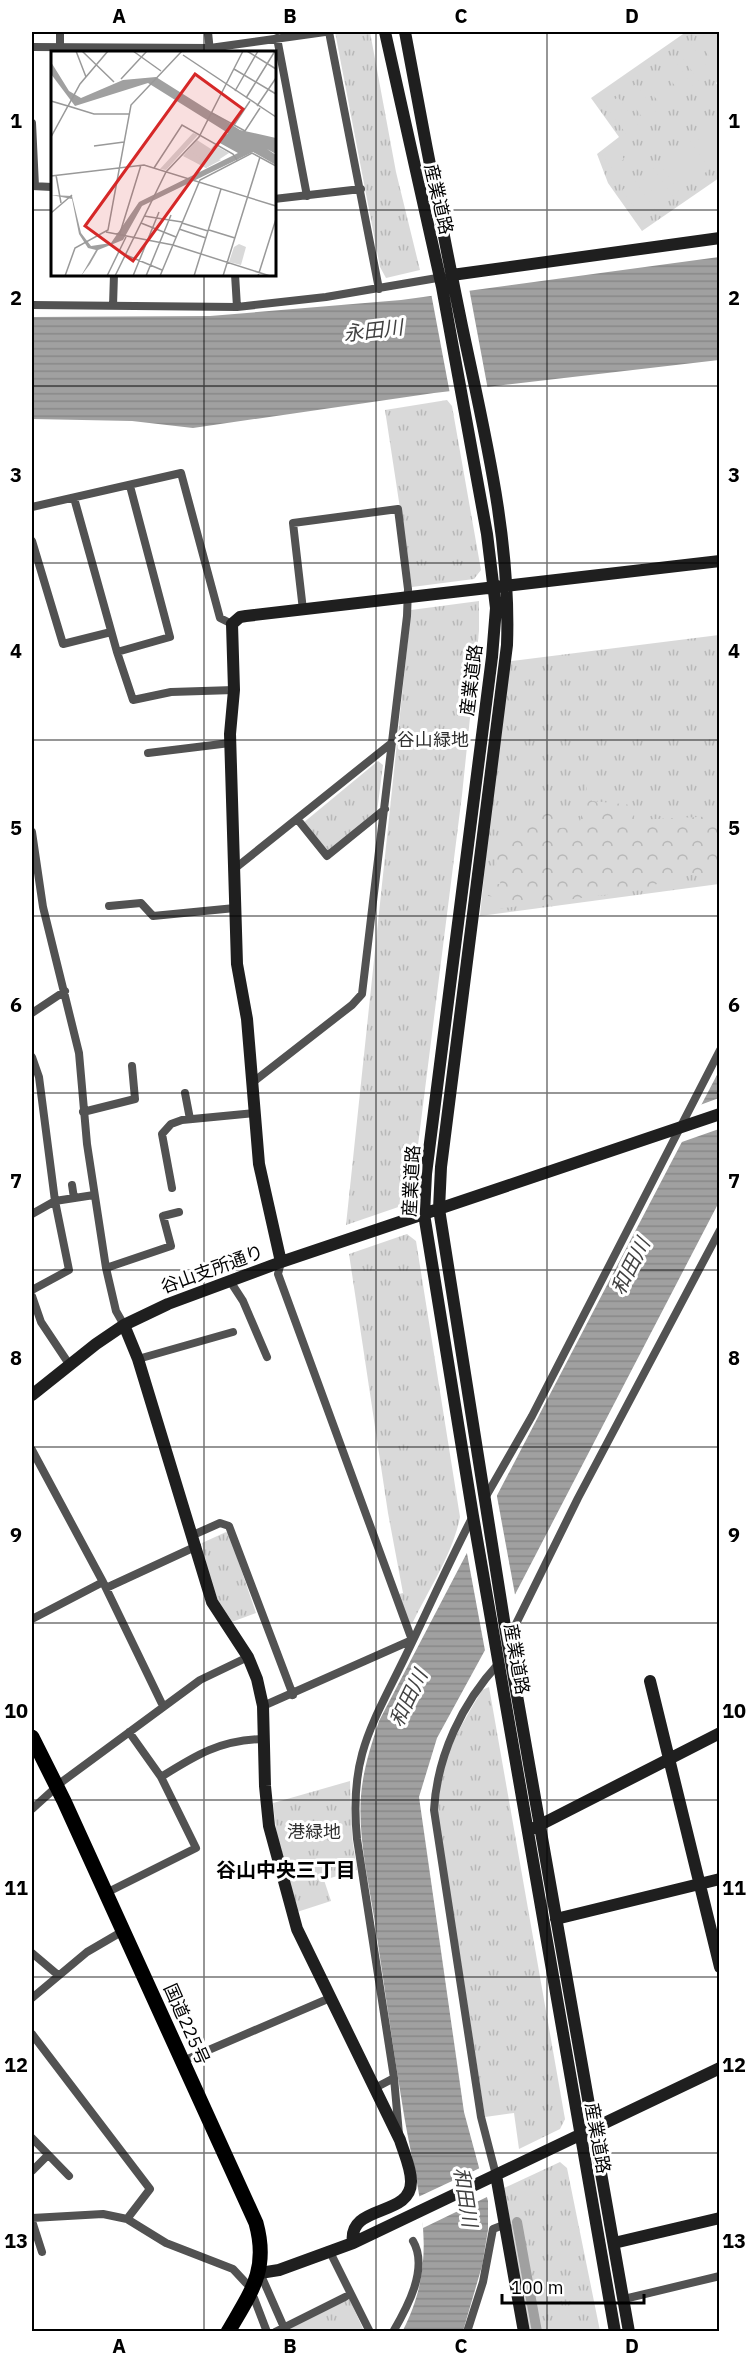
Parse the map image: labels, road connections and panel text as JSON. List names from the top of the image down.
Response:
{
  "streets": {
    "highway": ["国道225号"],
    "main road": ["産業道路", "谷山支所通り"]
  },
  "crossings": [
    ["産業道路", "谷山支所通り"]
  ],
  "districts": ["谷山中央三丁目"],
  "water": ["永田川", "和田川"],
  "parks": ["谷山緑地", "港緑地"],
  "scale_bar": "100 m",
  "grid": {
    "columns": [
      "A",
      "B",
      "C",
      "D"
    ],
    "rows": [
      "1",
      "2",
      "3",
      "4",
      "5",
      "6",
      "7",
      "8",
      "9",
      "10",
      "11",
      "12",
      "13"
    ]
  }
}
